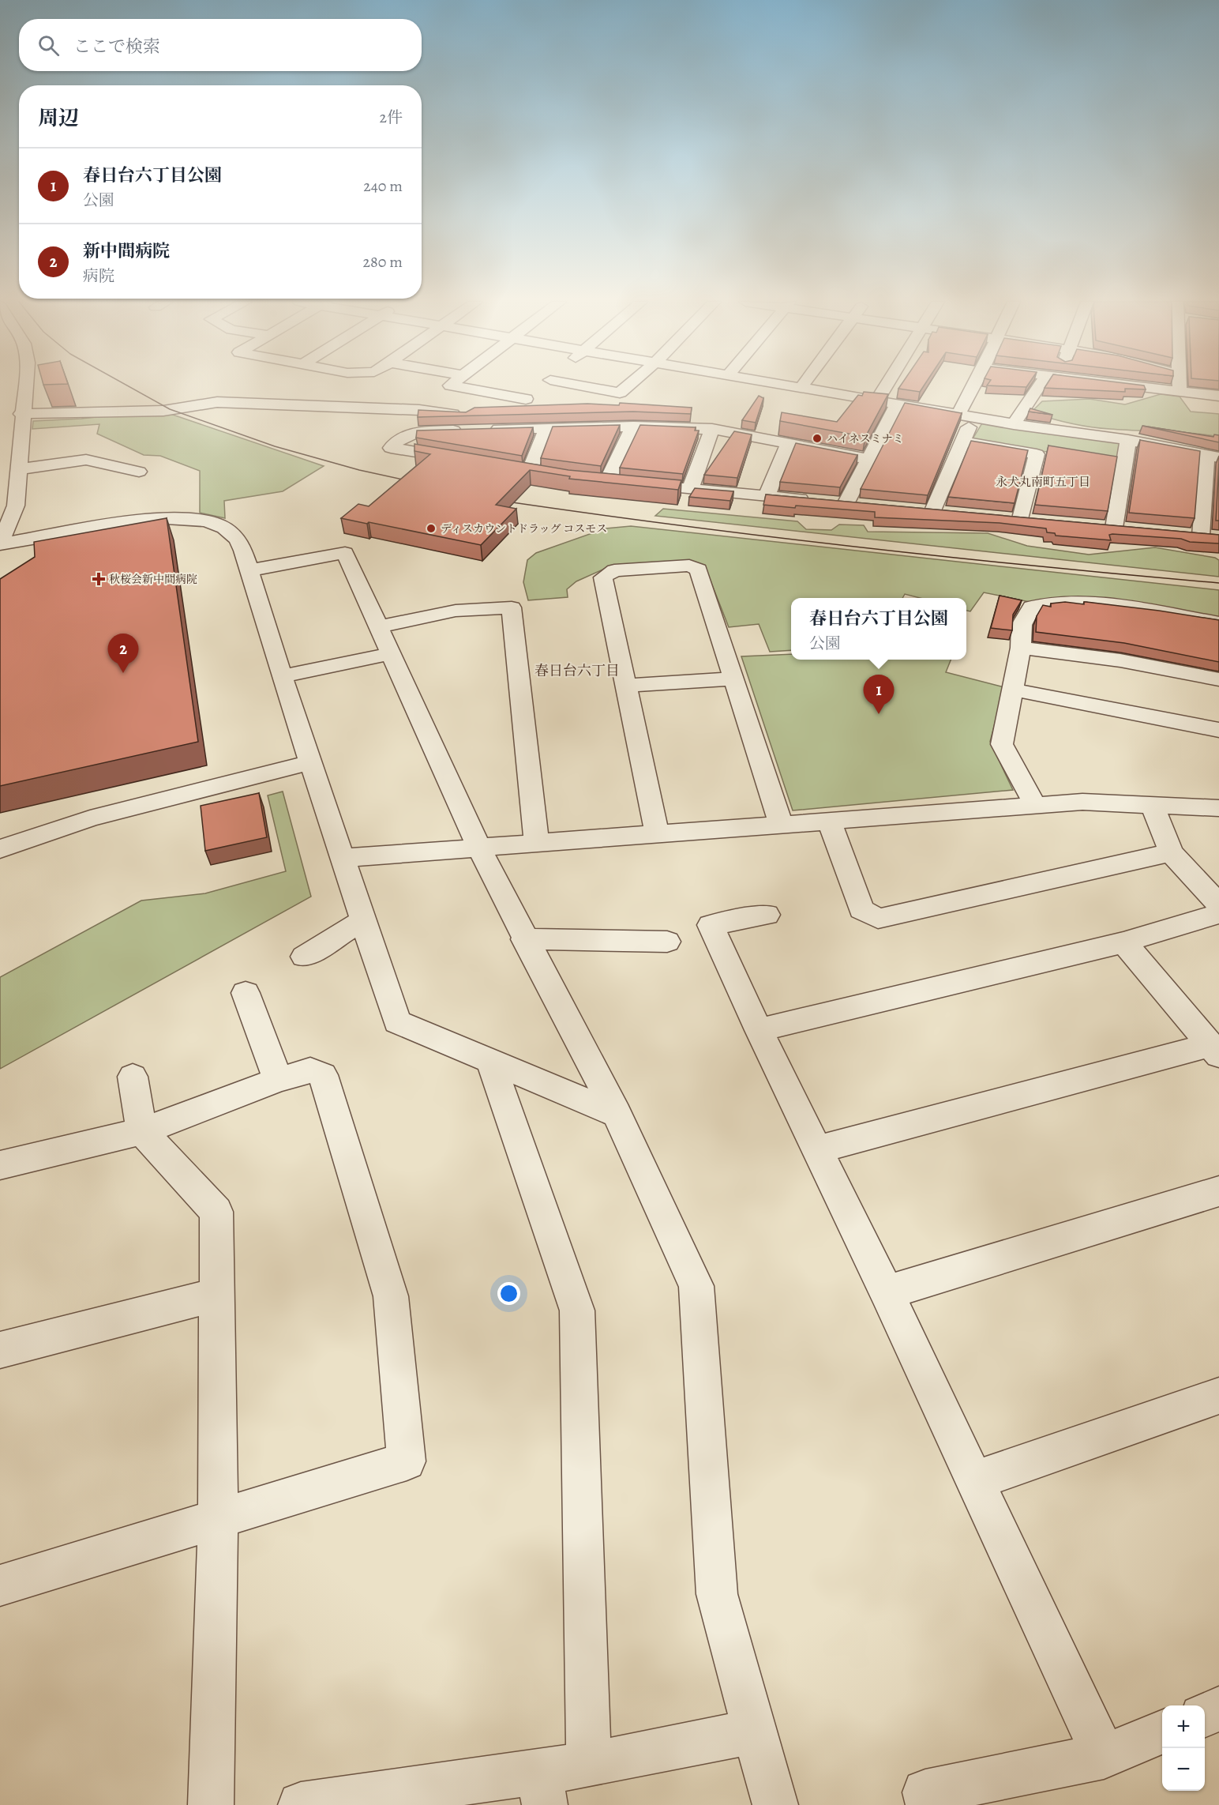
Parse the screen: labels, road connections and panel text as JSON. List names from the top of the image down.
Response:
{
  "districts": ["永犬丸南町五丁目", "春日台六丁目"],
  "places": {
    "other": ["ハイネスミナミ", "ディスカウントドラッグ コスモス"],
    "health": ["秋桜会新中間病院"]
  },
  "page": {
    "search": "ここで検索",
    "heading": ["周辺", "2件"],
    "list": [
      {
        "mark": "1",
        "name": "春日台六丁目公園",
        "note": "公園",
        "value": "240 m"
      },
      {
        "mark": "2",
        "name": "新中間病院",
        "note": "病院",
        "value": "280 m"
      }
    ],
    "popup": ["春日台六丁目公園", "公園"],
    "pins": ["2", "1"],
    "map_buttons": ["+", "−"]
  }
}
